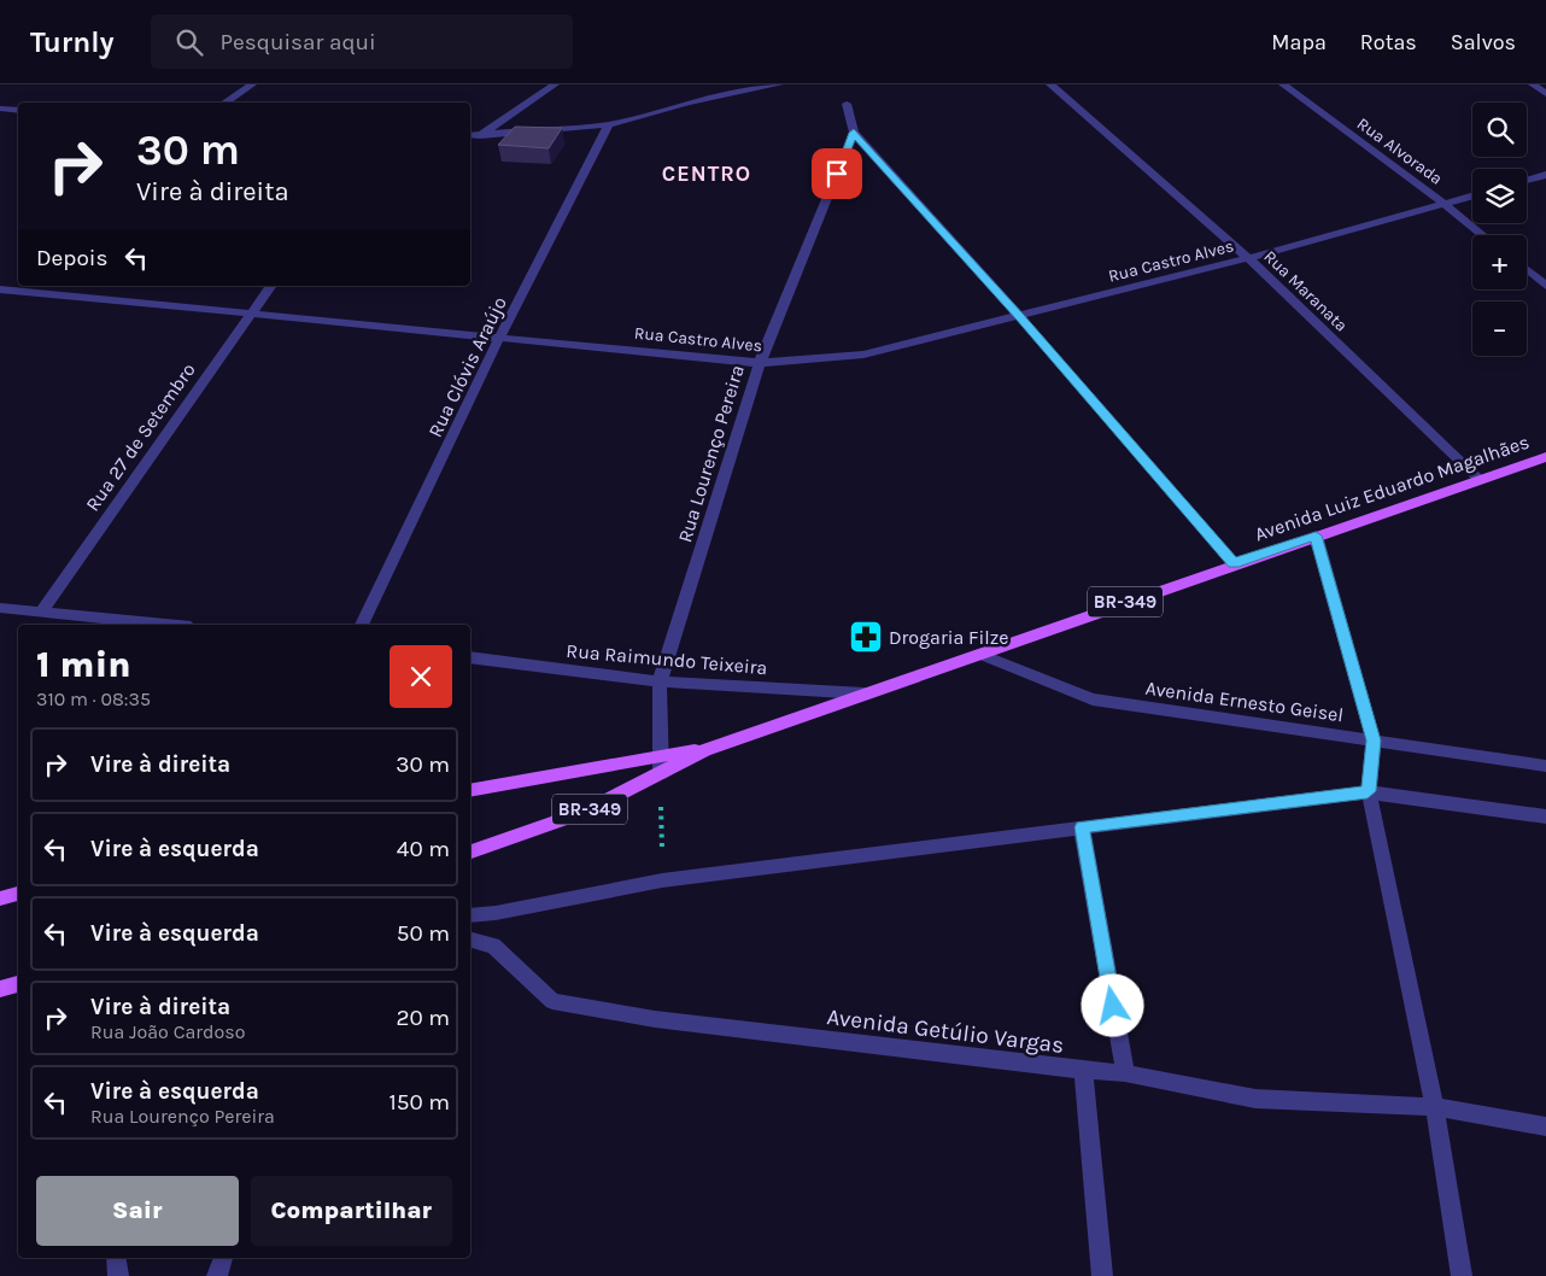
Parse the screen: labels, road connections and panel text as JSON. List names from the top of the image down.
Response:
{
  "streets": {
    "main road": ["Avenida Luiz Eduardo Magalhães", "BR-349"],
    "street": [
      "Rua Alvorada",
      "Rua Castro Alves",
      "Rua Maranata",
      "Rua Clóvis Araújo",
      "Rua 27 de Setembro",
      "Rua Lourenço Pereira",
      "Rua Raimundo Teixeira",
      "Avenida Ernesto Geisel",
      "Avenida Getúlio Vargas"
    ]
  },
  "crossings": [
    ["Rua Alvorada", "Rua Castro Alves"],
    ["Rua Castro Alves", "Rua Maranata"],
    ["Rua Castro Alves", "Rua Clóvis Araújo"],
    ["Rua Castro Alves", "Rua 27 de Setembro"],
    ["Rua Castro Alves", "Rua Lourenço Pereira"],
    ["Rua Maranata", "Avenida Luiz Eduardo Magalhães"],
    ["Rua Lourenço Pereira", "Avenida Luiz Eduardo Magalhães"],
    ["Rua Lourenço Pereira", "Rua Raimundo Teixeira"],
    ["Avenida Luiz Eduardo Magalhães", "Rua Raimundo Teixeira"],
    ["Avenida Luiz Eduardo Magalhães", "Avenida Ernesto Geisel"]
  ],
  "districts": ["CENTRO"],
  "places": {
    "pharmacy": ["Drogaria Filze"]
  },
  "page": {
    "header": "Turnly",
    "search": "Pesquisar aqui",
    "nav": ["Mapa", "Rotas", "Salvos"],
    "map_buttons": ["+", "−"],
    "turn": ["30 m", "Vire à direita"],
    "then": "Depois",
    "heading": ["1 min", "310 m · 08:35"],
    "list": [
      {
        "name": "Vire à direita",
        "value": "30 m"
      },
      {
        "name": "Vire à esquerda",
        "value": "40 m"
      },
      {
        "name": "Vire à esquerda",
        "value": "50 m"
      },
      {
        "name": "Vire à direita",
        "note": "Rua João Cardoso",
        "value": "20 m"
      },
      {
        "name": "Vire à esquerda",
        "note": "Rua Lourenço Pereira",
        "value": "150 m"
      }
    ],
    "buttons": ["Sair", "Compartilhar"]
  }
}
